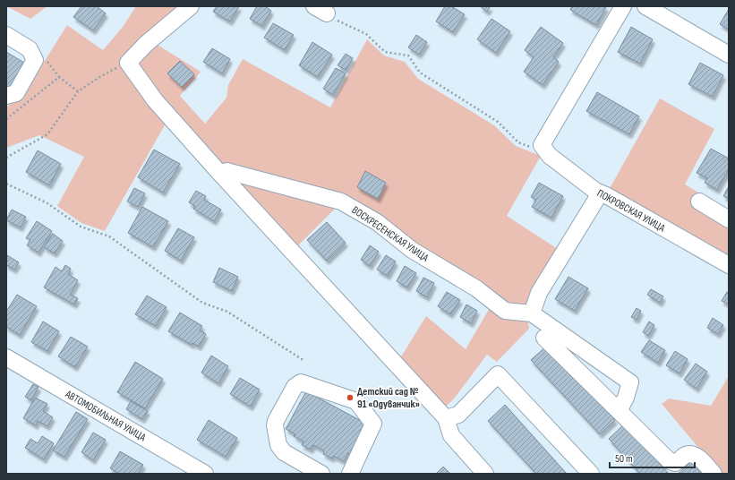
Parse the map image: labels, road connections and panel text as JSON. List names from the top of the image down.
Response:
{
  "streets": {
    "street": ["ПОКРОВСКАЯ УЛИЦА", "ВОСКРЕСЕНСКАЯ УЛИЦА", "АВТОМОБИЛЬНАЯ УЛИЦА"]
  },
  "places": ["Детский сад № 91 «Одуванчик»"],
  "scale_bar": "50 m"
}
